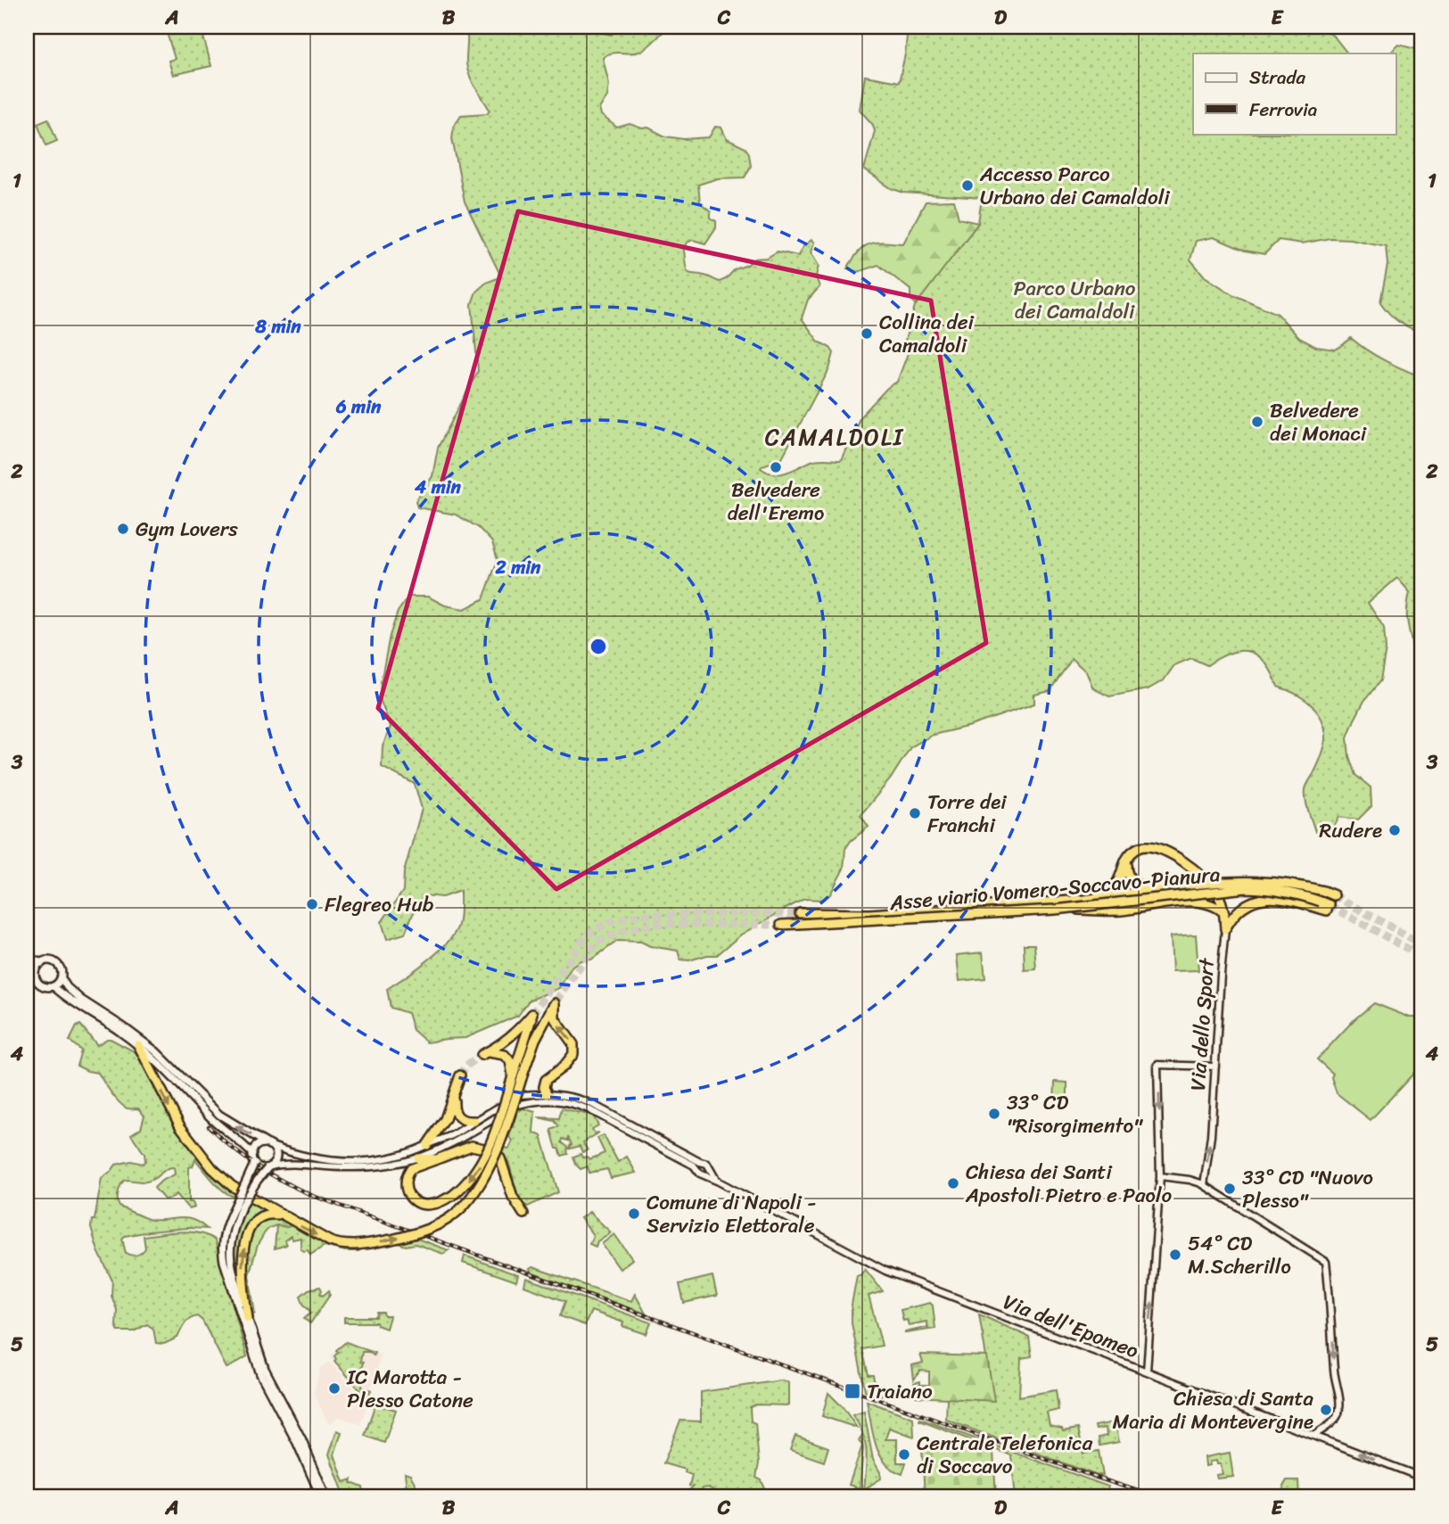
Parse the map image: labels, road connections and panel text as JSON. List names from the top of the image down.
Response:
{
  "streets": {
    "highway": ["Asse viario Vomero-Soccavo-Pianura"],
    "street": ["Via dello Sport", "Via dell'Epomeo"]
  },
  "crossings": [
    ["Asse viario Vomero-Soccavo-Pianura", "Via dello Sport"]
  ],
  "one_way": ["Via dello Sport"],
  "districts": ["CAMALDOLI"],
  "parks": ["Parco Urbano dei Camaldoli"],
  "places": {
    "other": [
      "Accesso Parco Urbano dei Camaldoli",
      "Collina dei Camaldoli",
      "Belvedere dei Monaci",
      "Belvedere dell'Eremo",
      "Gym Lovers",
      "Torre dei Franchi",
      "Rudere",
      "Flegreo Hub",
      "33° CD \"Risorgimento\"",
      "Chiesa dei Santi Apostoli Pietro e Paolo",
      "33° CD \"Nuovo Plesso\"",
      "Comune di Napoli - Servizio Elettorale",
      "54° CD M.Scherillo",
      "IC Marotta - Plesso Catone",
      "Chiesa di Santa Maria di Montevergine",
      "Centrale Telefonica di Soccavo"
    ],
    "transit": ["Traiano"]
  },
  "legend": ["Strada", "Ferrovia"],
  "grid": {
    "columns": [
      "A",
      "B",
      "C",
      "D",
      "E"
    ],
    "rows": [
      "1",
      "2",
      "3",
      "4",
      "5"
    ]
  },
  "rings": [
    "8 min",
    "6 min",
    "4 min",
    "2 min"
  ]
}
